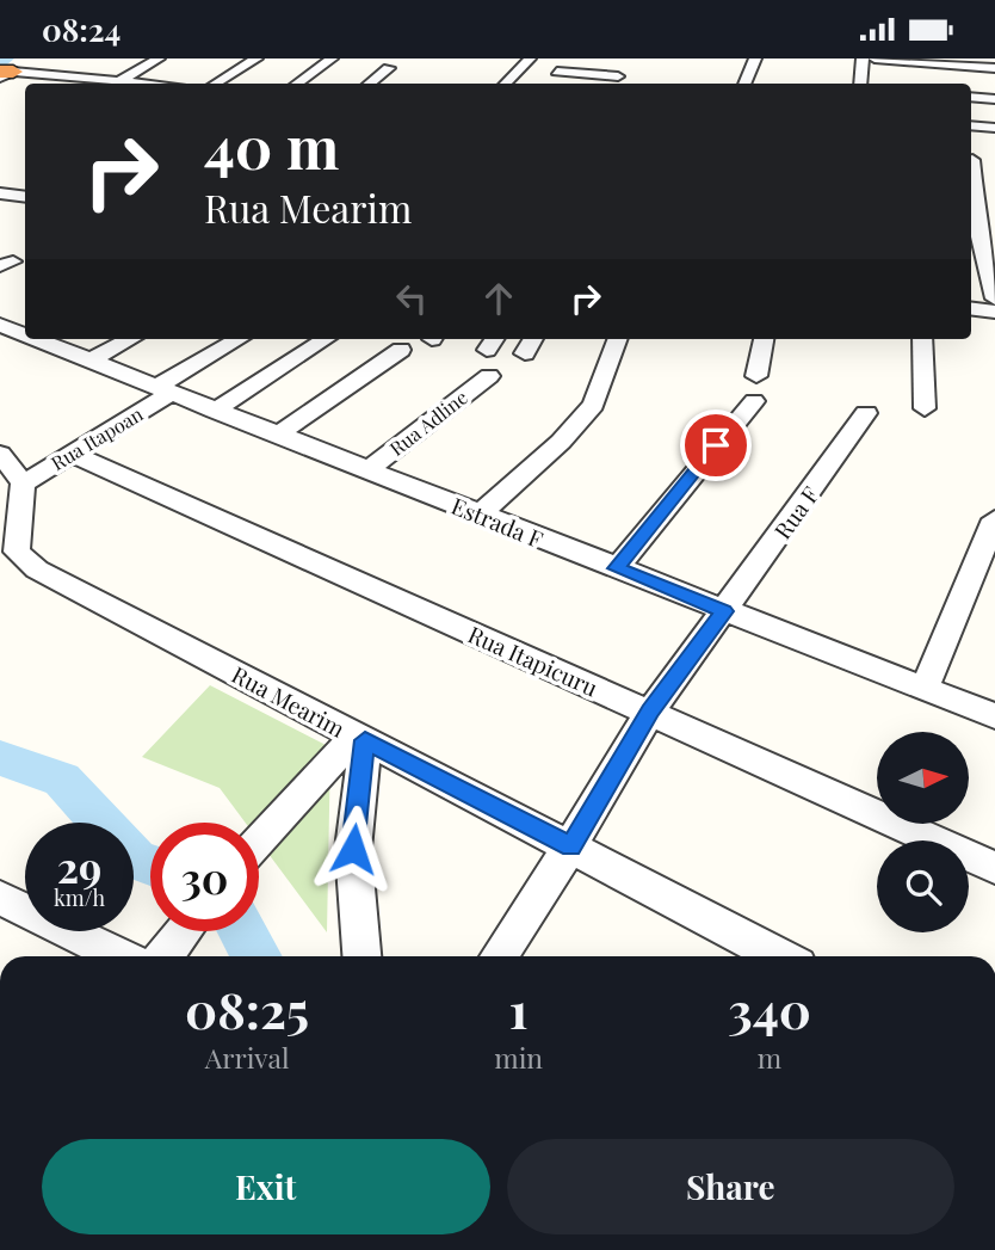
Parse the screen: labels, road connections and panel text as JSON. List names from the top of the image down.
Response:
{
  "streets": {
    "street": [
      "Rua Adline",
      "Rua Itapoan",
      "Rua F",
      "Estrada F",
      "Rua Itapicuru",
      "Rua Mearim"
    ]
  },
  "crossings": [
    ["Rua Adline", "Estrada F"],
    ["Rua Itapoan", "Estrada F"],
    ["Rua Itapoan", "Rua Itapicuru"],
    ["Rua Itapoan", "Rua Mearim"],
    ["Rua F", "Estrada F"],
    ["Rua F", "Rua Itapicuru"],
    ["Rua F", "Rua Mearim"]
  ],
  "north": "right",
  "page": {
    "status": "08:24",
    "turn": ["40 m", "Rua Mearim"],
    "speed": "29 km/h",
    "limit": "30",
    "eta": [
      "08:25",
      "Arrival",
      "1",
      "min",
      "340",
      "m"
    ],
    "buttons": ["Exit", "Share"]
  }
}
